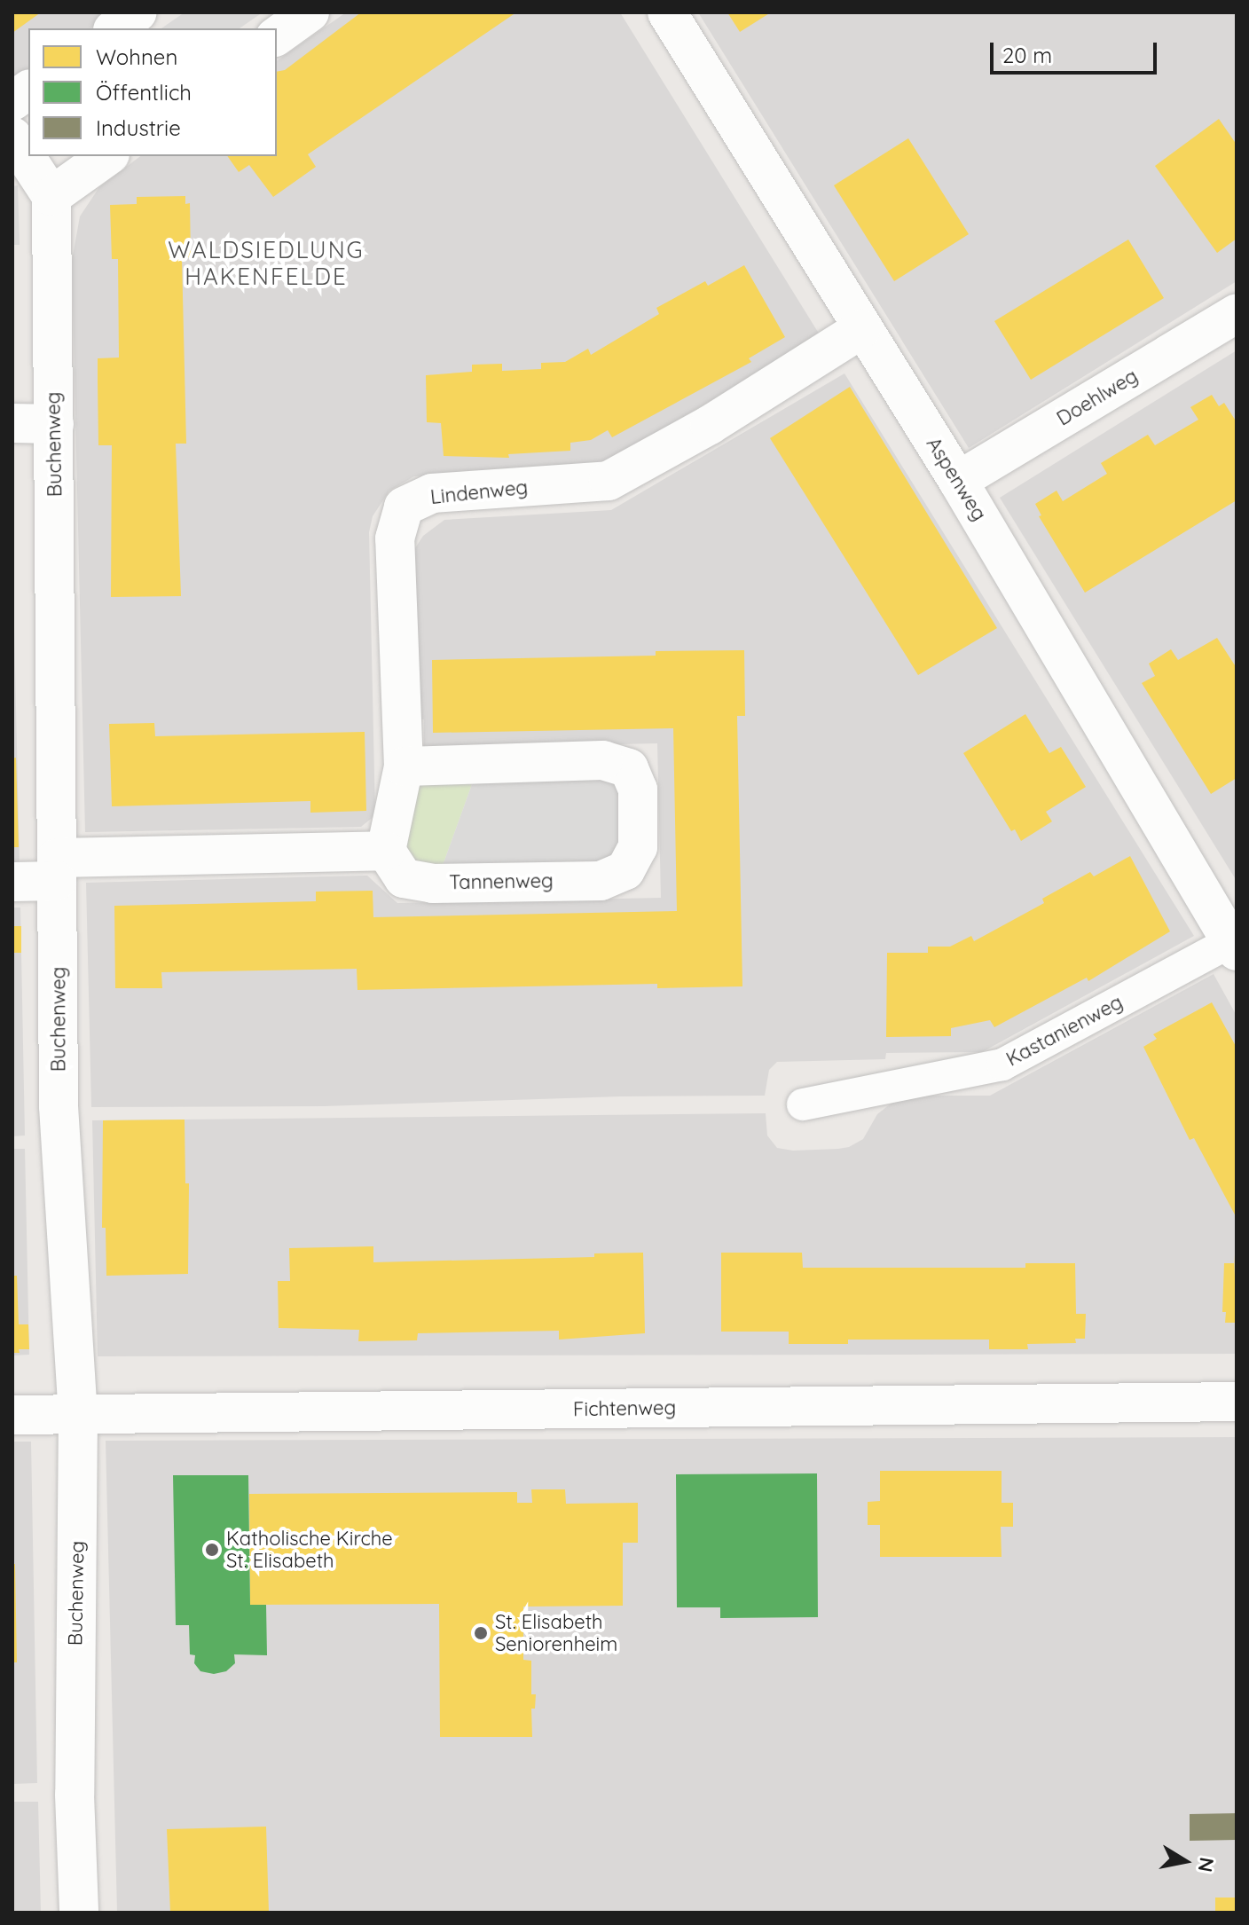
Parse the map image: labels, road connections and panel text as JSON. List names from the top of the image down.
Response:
{
  "streets": {
    "street": [
      "Doehlweg",
      "Buchenweg",
      "Aspenweg",
      "Lindenweg",
      "Tannenweg",
      "Fichtenweg"
    ],
    "lane": ["Kastanienweg"]
  },
  "crossings": [
    ["Doehlweg", "Aspenweg"],
    ["Buchenweg", "Fichtenweg"],
    ["Aspenweg", "Lindenweg"],
    ["Aspenweg", "Kastanienweg"],
    ["Lindenweg", "Tannenweg"]
  ],
  "districts": ["WALDSIEDLUNG HAKENFELDE"],
  "places": ["Katholische Kirche St. Elisabeth", "St. Elisabeth Seniorenheim"],
  "legend": ["Wohnen", "Öffentlich", "Industrie"],
  "scale_bar": "20 m",
  "north": "right"
}
